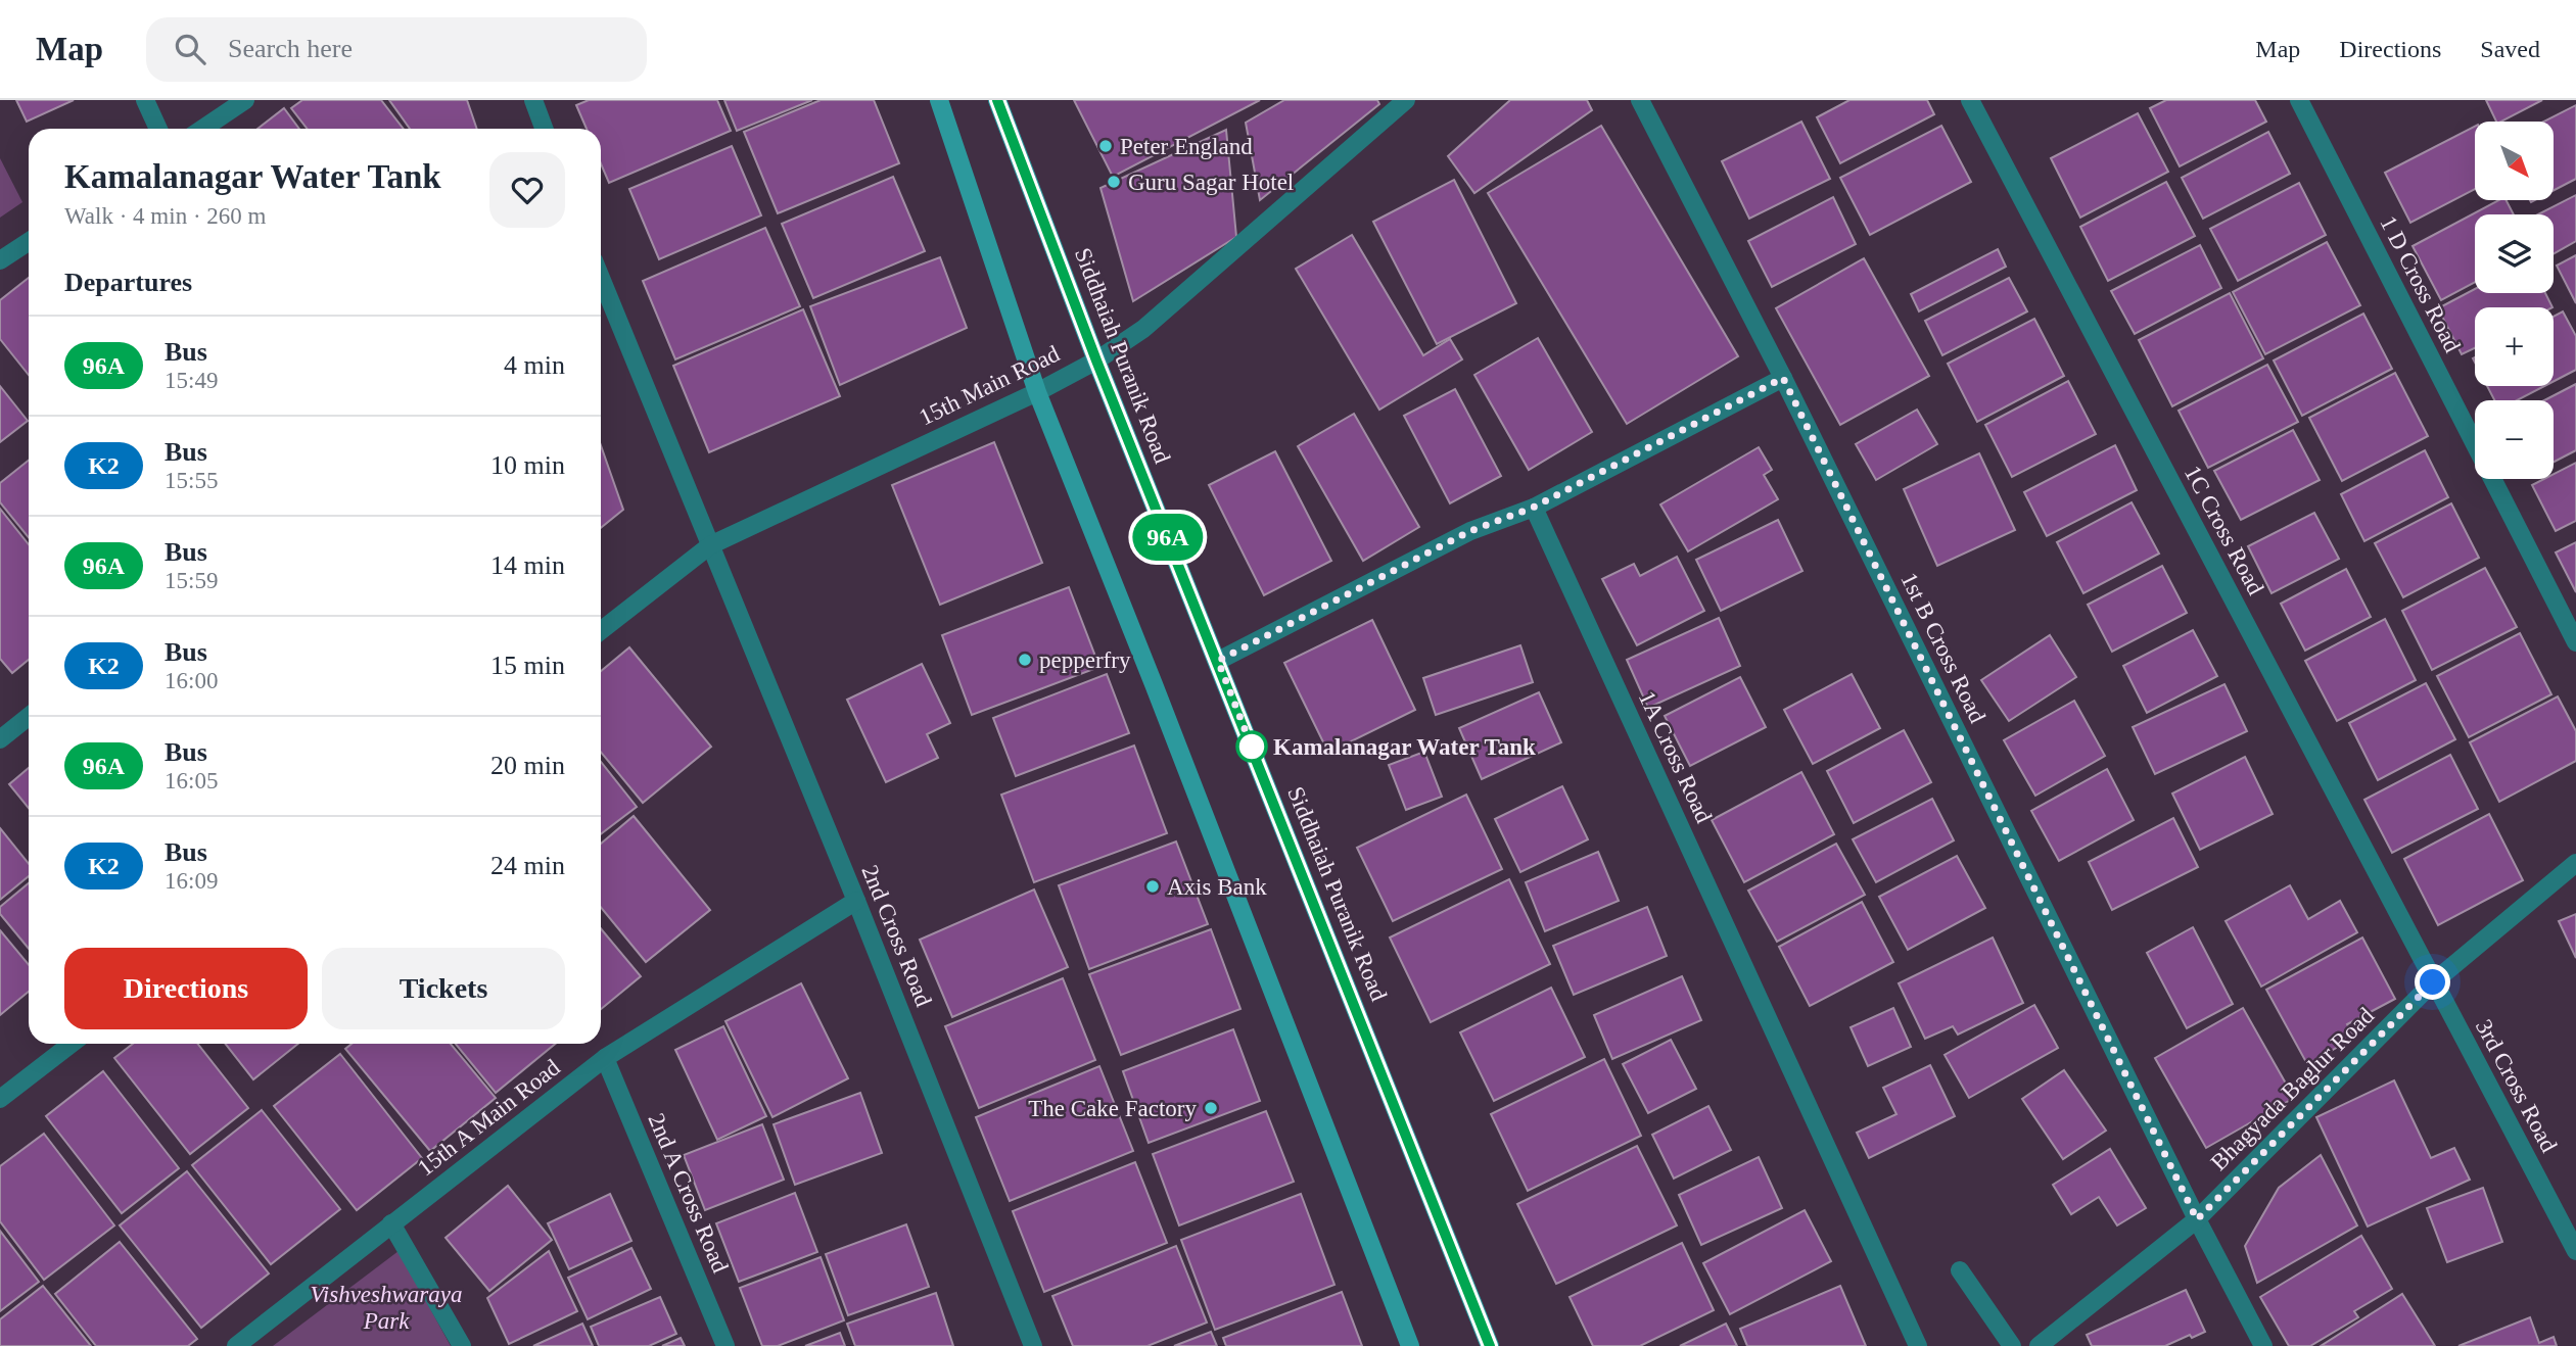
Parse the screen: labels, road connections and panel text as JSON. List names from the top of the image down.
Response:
{
  "streets": {
    "main road": ["Siddhaiah Puranik Road"],
    "street": [
      "1 D Cross Road",
      "15th Main Road",
      "1C Cross Road",
      "1st B Cross Road",
      "1A Cross Road",
      "2nd Cross Road",
      "3rd Cross Road",
      "Bhagyada Baglur Road",
      "15th A Main Road",
      "2nd A Cross Road"
    ]
  },
  "crossings": [
    ["Siddhaiah Puranik Road", "15th Main Road"],
    ["15th Main Road", "2nd Cross Road"],
    ["1C Cross Road", "3rd Cross Road"],
    ["1C Cross Road", "Bhagyada Baglur Road"],
    ["1st B Cross Road", "Bhagyada Baglur Road"],
    ["2nd Cross Road", "15th A Main Road"],
    ["3rd Cross Road", "Bhagyada Baglur Road"],
    ["15th A Main Road", "2nd A Cross Road"]
  ],
  "parks": ["Vishveshwaraya Park"],
  "places": [
    "Peter England",
    "Guru Sagar Hotel",
    "pepperfry",
    "Kamalanagar Water Tank",
    "Axis Bank",
    "The Cake Factory"
  ],
  "lines": ["bus line 96A"],
  "north": "bottom right",
  "page": {
    "header": "Map",
    "search": "Search here",
    "nav": ["Map", "Directions", "Saved"],
    "on_map": "96A",
    "map_buttons": ["+", "−"],
    "heading": [
      ["Kamalanagar Water Tank", "Walk · 4 min · 260 m"],
      "Departures"
    ],
    "list": [
      {
        "mark": "96A",
        "name": "Bus",
        "note": "15:49",
        "value": "4 min"
      },
      {
        "mark": "K2",
        "name": "Bus",
        "note": "15:55",
        "value": "10 min"
      },
      {
        "mark": "96A",
        "name": "Bus",
        "note": "15:59",
        "value": "14 min"
      },
      {
        "mark": "K2",
        "name": "Bus",
        "note": "16:00",
        "value": "15 min"
      },
      {
        "mark": "96A",
        "name": "Bus",
        "note": "16:05",
        "value": "20 min"
      },
      {
        "mark": "K2",
        "name": "Bus",
        "note": "16:09",
        "value": "24 min"
      }
    ],
    "buttons": ["Directions", "Tickets"]
  }
}
